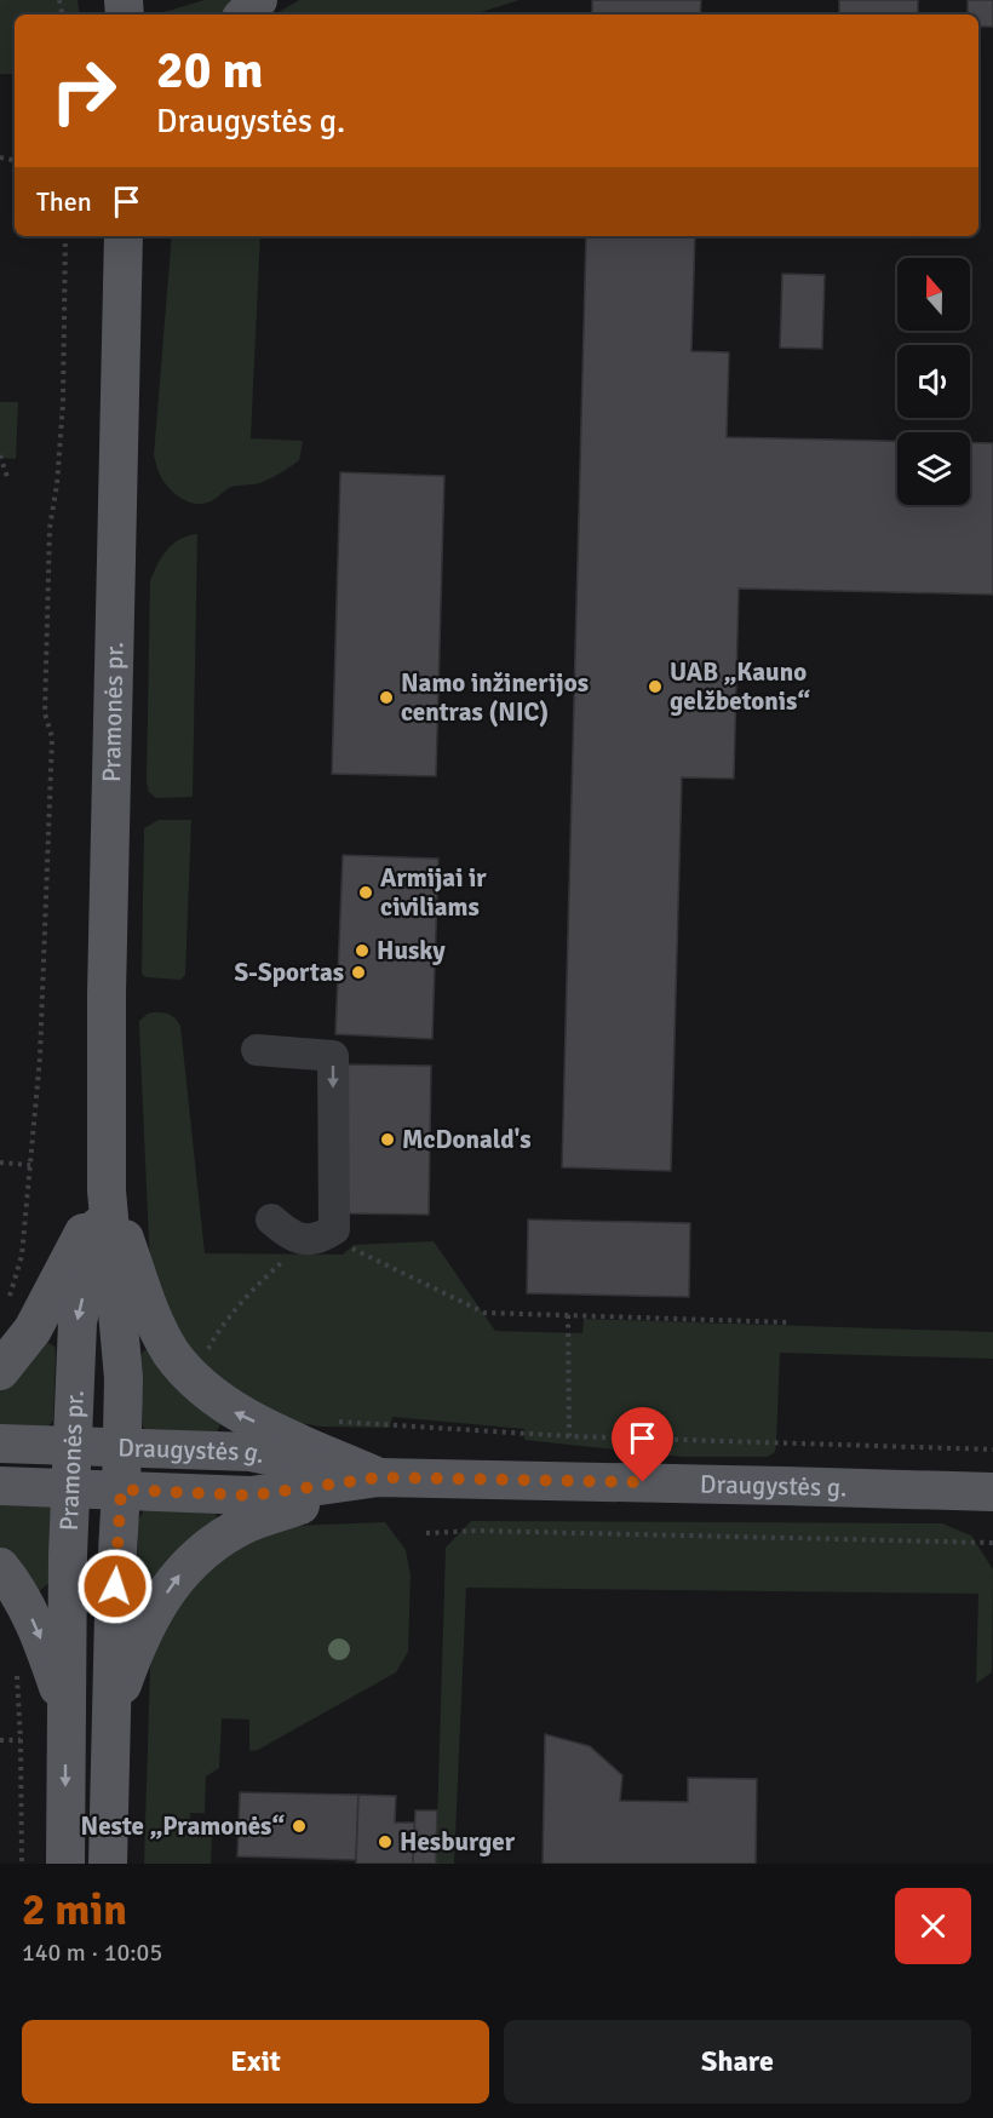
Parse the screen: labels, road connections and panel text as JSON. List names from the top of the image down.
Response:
{
  "streets": {
    "main road": ["Pramonės pr.", "Draugystės g."]
  },
  "crossings": [
    ["Pramonės pr.", "Draugystės g."]
  ],
  "places": [
    "UAB „Kauno gelžbetonis“",
    "Namo inžinerijos centras (NIC)",
    "Armijai ir civiliams",
    "Husky",
    "S-Sportas",
    "McDonald's",
    "Neste „Pramonės“",
    "Hesburger"
  ],
  "north": "top",
  "page": {
    "turn": ["20 m", "Draugystės g."],
    "then": "Then",
    "heading": ["2 min", "140 m · 10:05"],
    "buttons": ["Exit", "Share"]
  }
}
